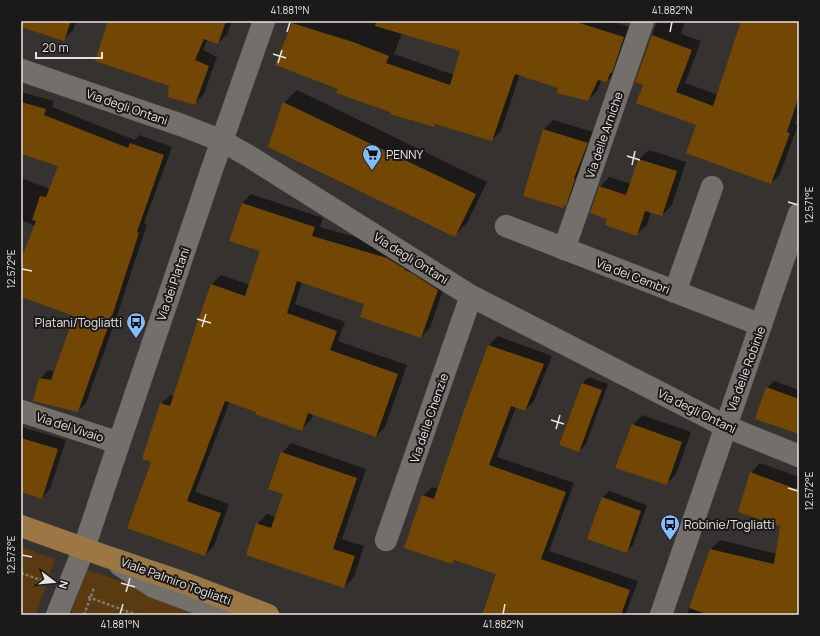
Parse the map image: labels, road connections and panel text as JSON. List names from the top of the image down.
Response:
{
  "streets": {
    "main road": ["Viale Palmiro Togliatti"],
    "street": [
      "Via degli Ontani",
      "Via delle Arniche",
      "Via dei Cembri",
      "Via dei Platani",
      "Via delle Robinie",
      "Via delle Chenzie",
      "Via del Vivaio"
    ]
  },
  "crossings": [
    ["Via degli Ontani", "Via dei Platani"],
    ["Via degli Ontani", "Via delle Robinie"],
    ["Via degli Ontani", "Via delle Chenzie"],
    ["Via delle Arniche", "Via dei Cembri"],
    ["Via dei Cembri", "Via delle Robinie"],
    ["Via dei Platani", "Via del Vivaio"],
    ["Via dei Platani", "Viale Palmiro Togliatti"]
  ],
  "places": {
    "supermarket": ["PENNY"],
    "bus stop": ["Platani/Togliatti", "Robinie/Togliatti"]
  },
  "scale_bar": "20 m",
  "north": "right",
  "coordinates": [
    "41.881°N",
    "41.882°N",
    "12.571°E",
    "12.572°E",
    "12.573°E"
  ]
}
